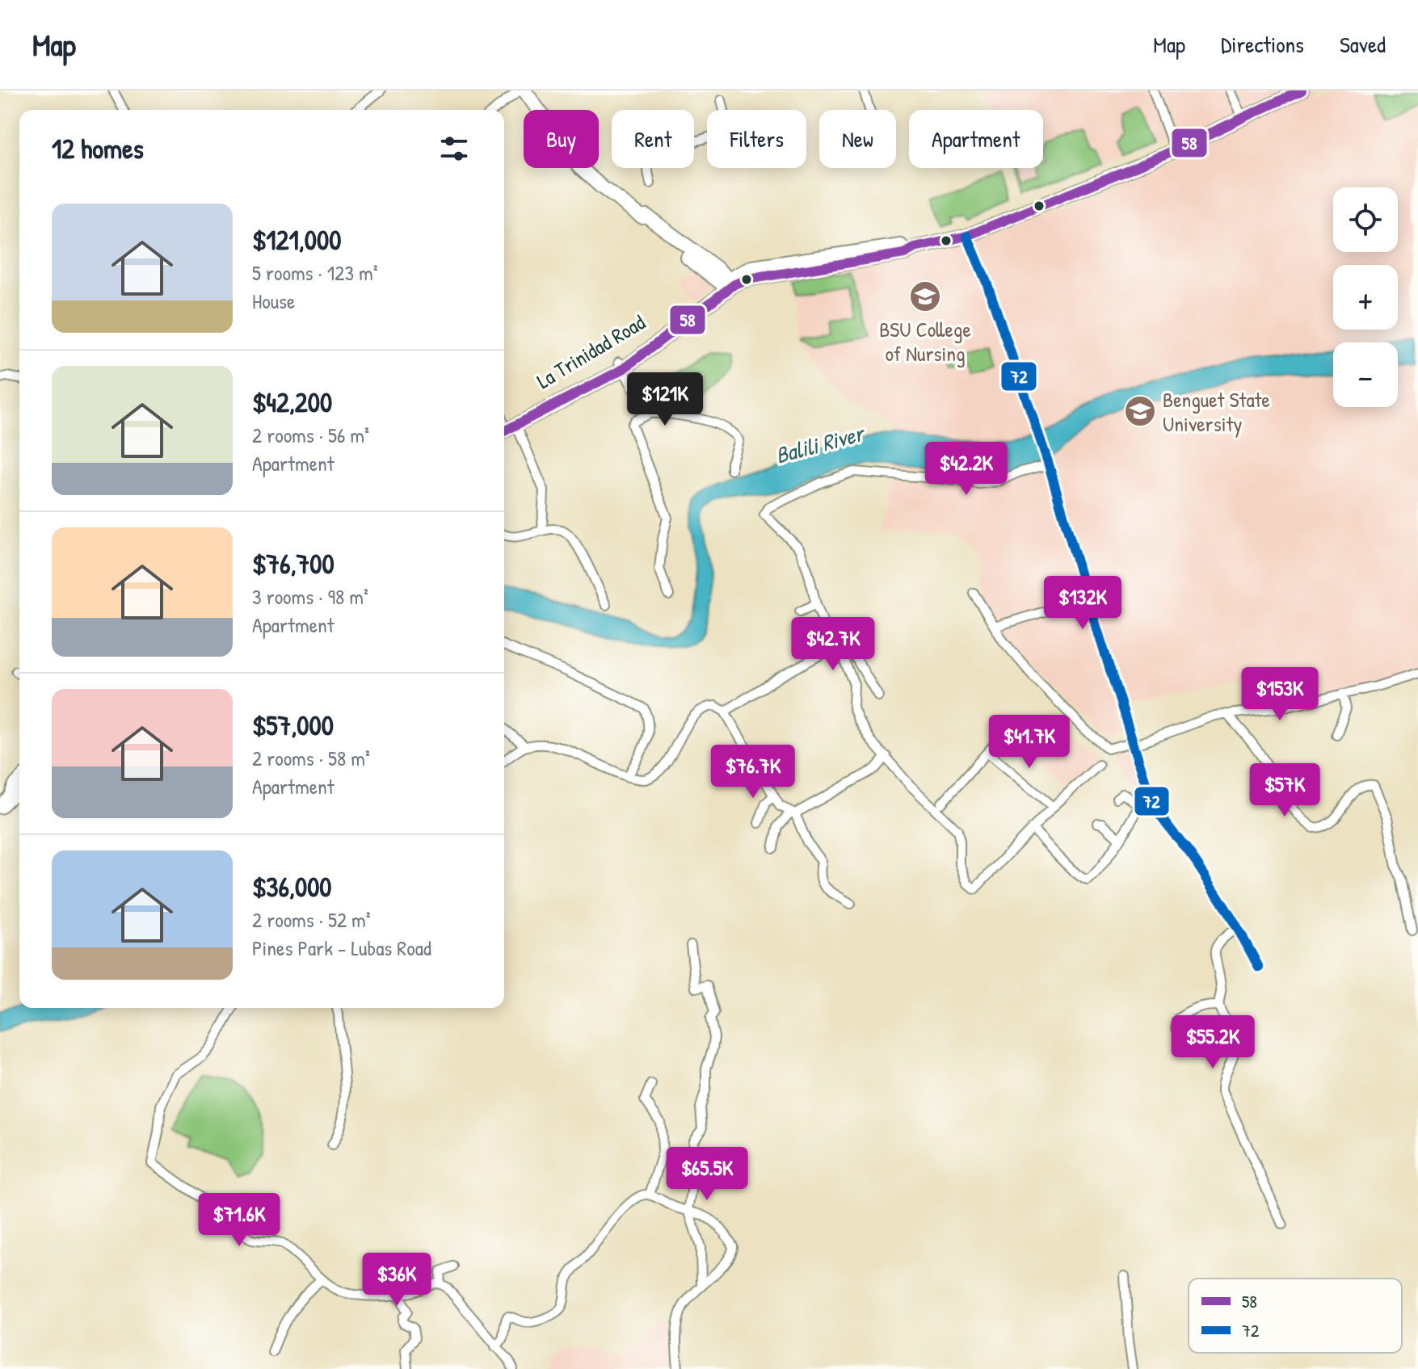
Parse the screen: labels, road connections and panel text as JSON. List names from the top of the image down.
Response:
{
  "streets": {
    "main road": ["La Trinidad Road"]
  },
  "water": ["Balili River"],
  "places": {
    "school or university": ["BSU College of Nursing", "Benguet State University"]
  },
  "lines": ["transit line 58", "transit line 72"],
  "legend": ["58", "72"],
  "page": {
    "header": "Map",
    "nav": ["Map", "Directions", "Saved"],
    "chip": [
      "Buy",
      "Rent",
      "Filters",
      "New",
      "Apartment"
    ],
    "heading": "12 homes",
    "map_buttons": ["+", "−"],
    "list": [
      {
        "name": "$121,000",
        "note": "5 rooms · 123 m² · House"
      },
      {
        "name": "$42,200",
        "note": "2 rooms · 56 m² · Apartment"
      },
      {
        "name": "$76,700",
        "note": "3 rooms · 98 m² · Apartment"
      },
      {
        "name": "$57,000",
        "note": "2 rooms · 58 m² · Apartment"
      },
      {
        "name": "$36,000",
        "note": "2 rooms · 52 m² · Pines Park - Lubas Road"
      }
    ],
    "price": [
      "$121K",
      "$42.2K",
      "$132K",
      "$42.7K",
      "$153K",
      "$41.7K",
      "$76.7K",
      "$57K",
      "$55.2K",
      "$65.5K",
      "$71.6K",
      "$36K"
    ]
  }
}
